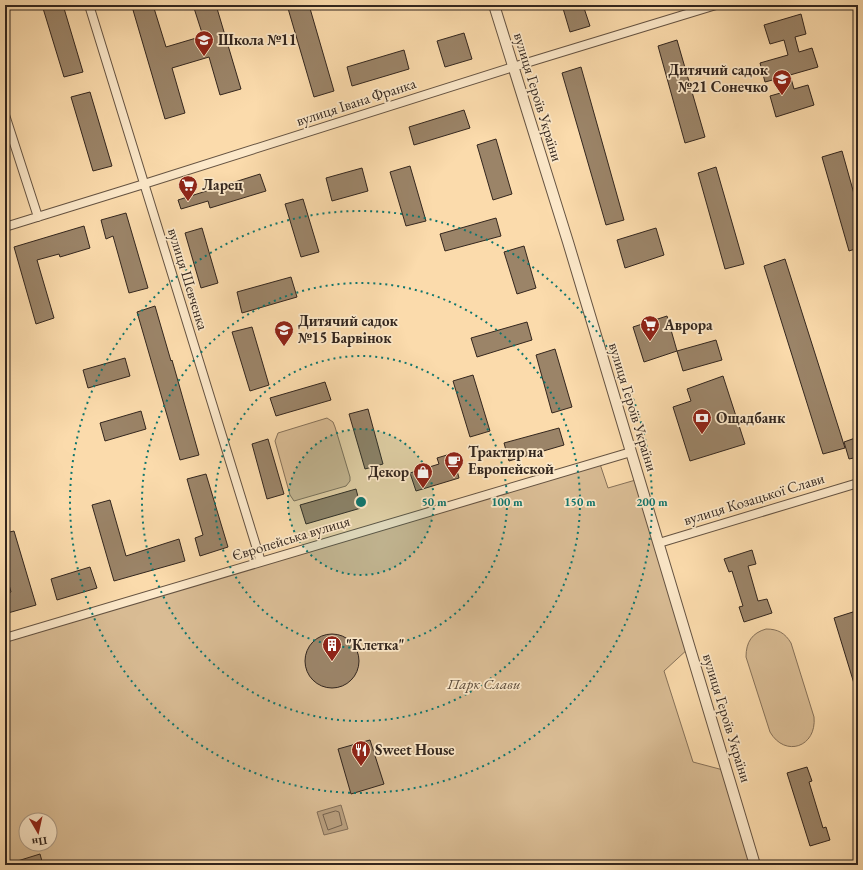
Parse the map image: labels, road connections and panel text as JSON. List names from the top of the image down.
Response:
{
  "streets": {
    "street": [
      "вулиця Героїв України",
      "вулиця Івана Франка",
      "вулиця Шевченка",
      "вулиця Козацької Слави",
      "Європейська вулиця"
    ]
  },
  "crossings": [
    ["вулиця Героїв України", "вулиця Івана Франка"],
    ["вулиця Героїв України", "вулиця Козацької Слави"],
    ["вулиця Героїв України", "Європейська вулиця"],
    ["вулиця Івана Франка", "вулиця Шевченка"],
    ["вулиця Шевченка", "Європейська вулиця"]
  ],
  "parks": ["Парк Слави"],
  "places": {
    "school or university": ["Школа №11", "Дитячий садок №21 Сонечко", "Дитячий садок №15 Барвінок"],
    "supermarket": ["Ларец", "Аврора"],
    "bank": ["Ощадбанк"],
    "cafe": ["Трактир на Европейской"],
    "shop": ["Декор"],
    "building": ["\"Клетка\""],
    "restaurant": ["Sweet House"]
  },
  "north": "bottom",
  "rings": [
    "50 m",
    "100 m",
    "150 m",
    "200 m"
  ]
}
